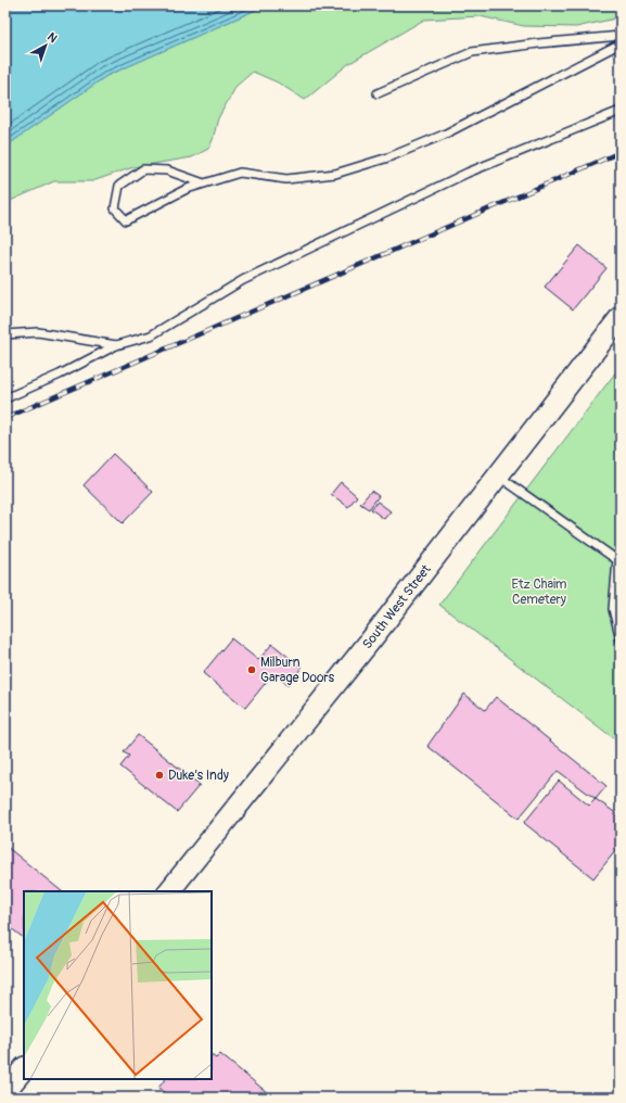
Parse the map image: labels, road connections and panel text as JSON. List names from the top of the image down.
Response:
{
  "streets": {
    "main road": ["South West Street"]
  },
  "parks": ["Etz Chaim Cemetery"],
  "places": ["Milburn Garage Doors", "Duke’s Indy"],
  "north": "top right"
}
